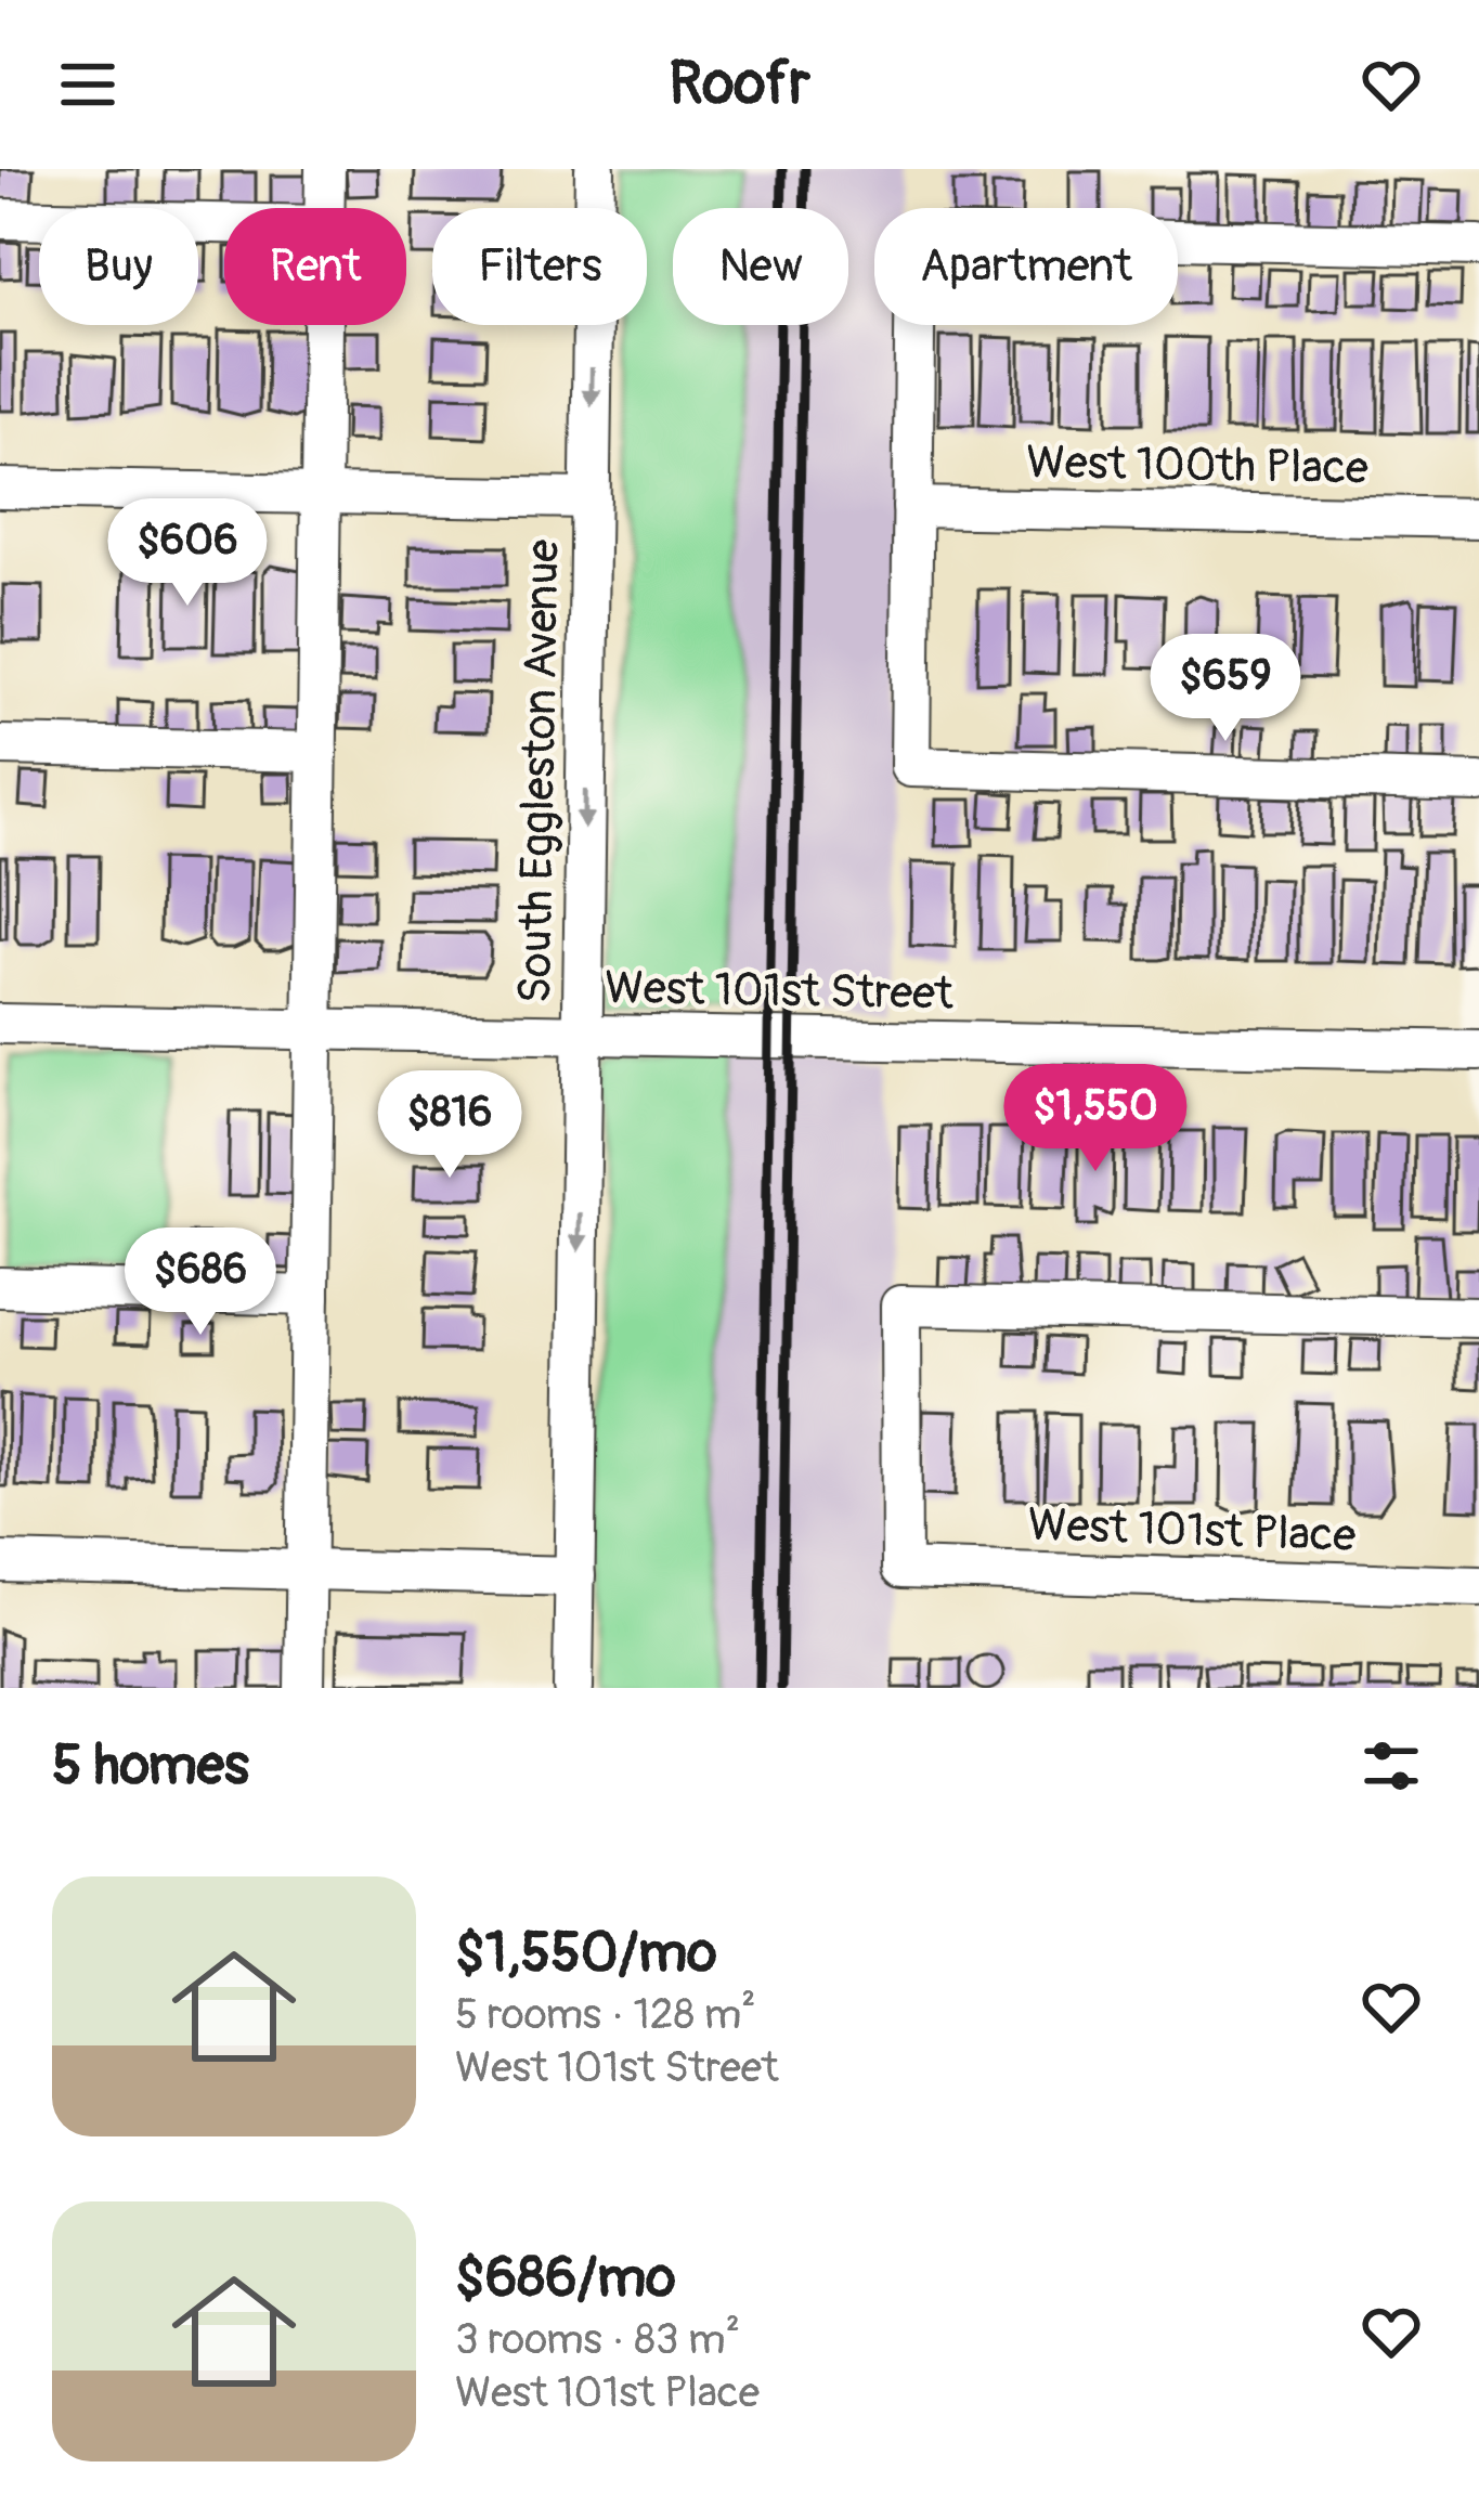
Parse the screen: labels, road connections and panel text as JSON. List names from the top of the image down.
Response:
{
  "streets": {
    "street": [
      "West 100th Place",
      "South Eggleston Avenue",
      "West 101st Street",
      "West 101st Place"
    ]
  },
  "crossings": [
    ["South Eggleston Avenue", "West 101st Street"]
  ],
  "page": {
    "header": "Roofr",
    "chip": [
      "Buy",
      "Rent",
      "Filters",
      "New",
      "Apartment"
    ],
    "price": [
      "$606",
      "$659",
      "$1,550",
      "$816",
      "$686"
    ],
    "heading": "5 homes",
    "list": [
      {
        "name": "$1,550/mo",
        "note": "5 rooms · 128 m² · West 101st Street"
      },
      {
        "name": "$686/mo",
        "note": "3 rooms · 83 m² · West 101st Place"
      }
    ]
  }
}
